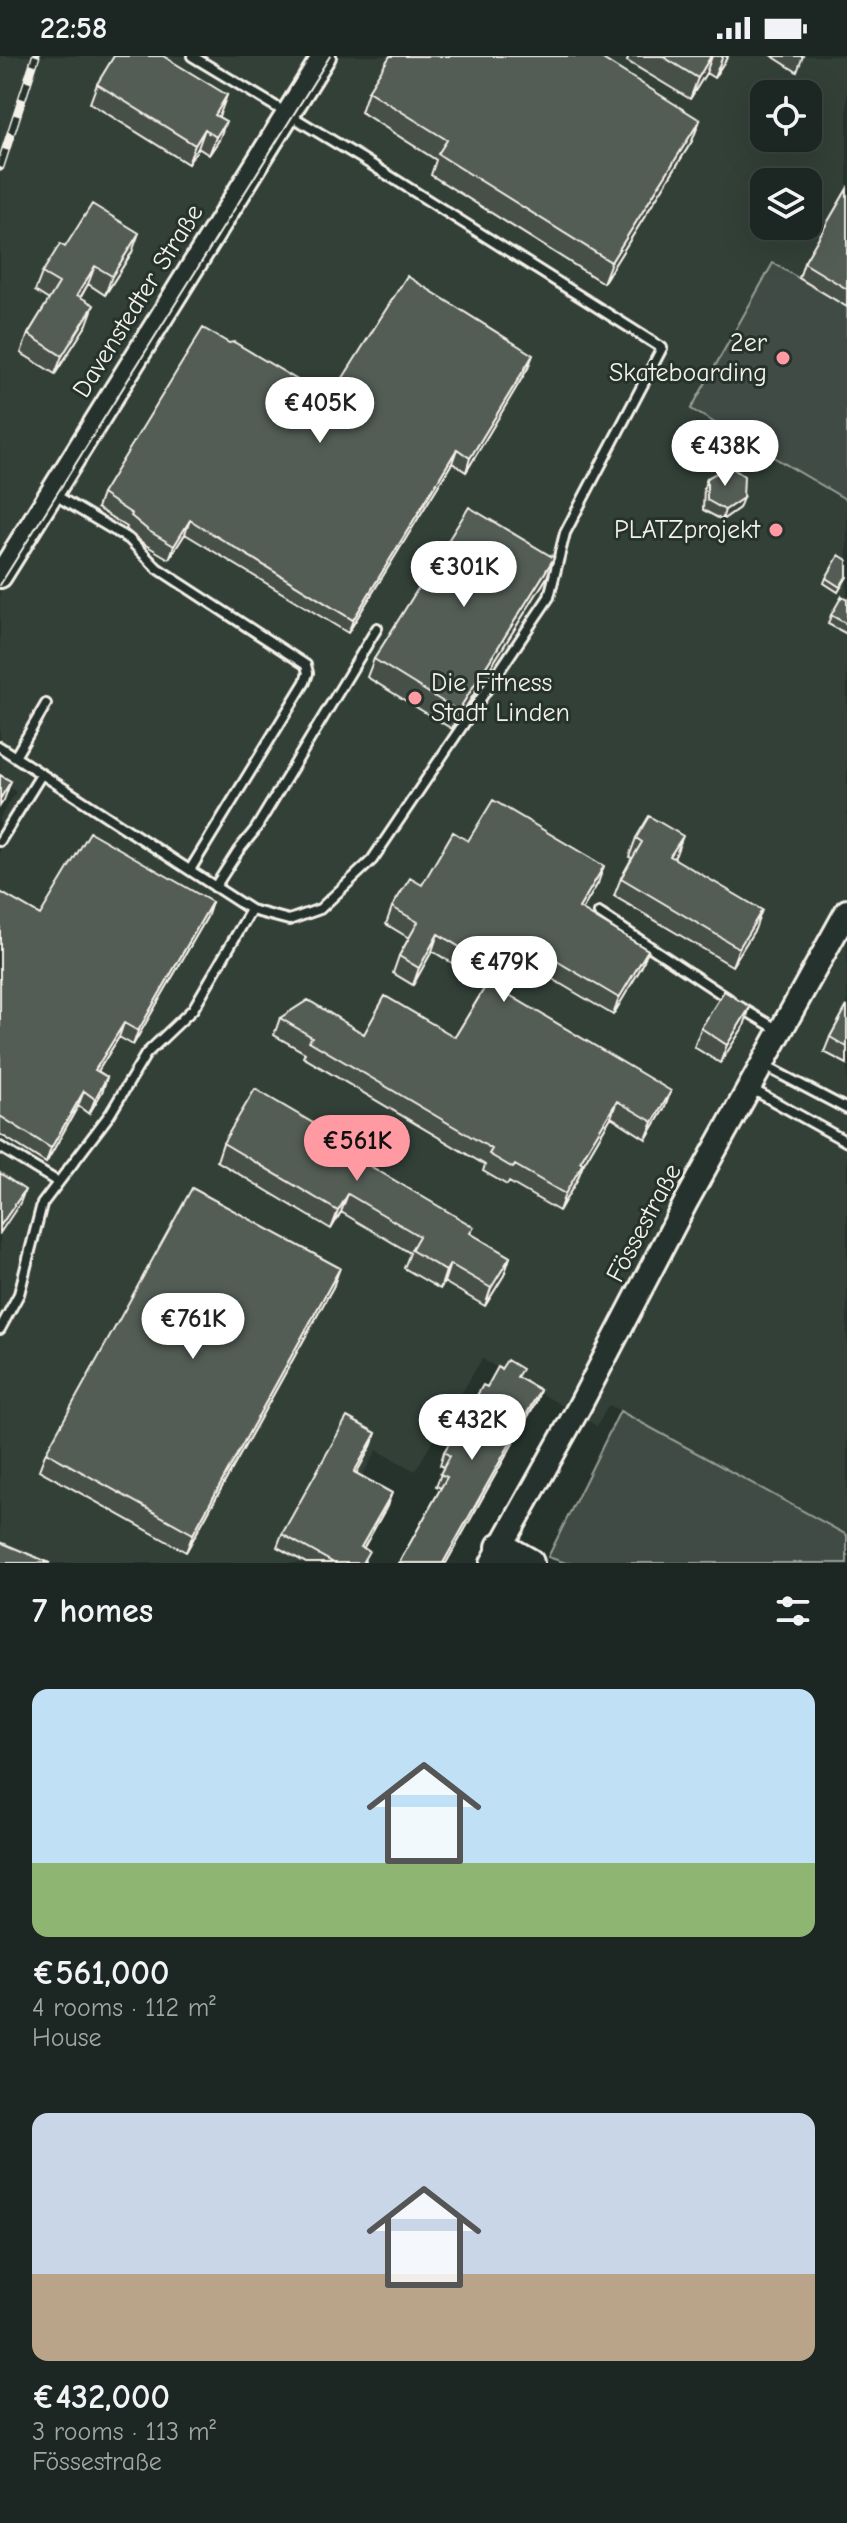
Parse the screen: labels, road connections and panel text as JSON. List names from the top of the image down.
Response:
{
  "streets": {
    "street": ["Davenstedter Straße", "Fössestraße"]
  },
  "places": ["2er Skateboarding", "PLATZprojekt", "Die Fitness Stadt Linden"],
  "page": {
    "status": "22:58",
    "price": [
      "€405K",
      "€438K",
      "€301K",
      "€479K",
      "€561K",
      "€761K",
      "€432K"
    ],
    "heading": "7 homes",
    "list": [
      {
        "name": "€561,000",
        "note": "4 rooms · 112 m² · House"
      },
      {
        "name": "€432,000",
        "note": "3 rooms · 113 m² · Fössestraße"
      }
    ]
  }
}
